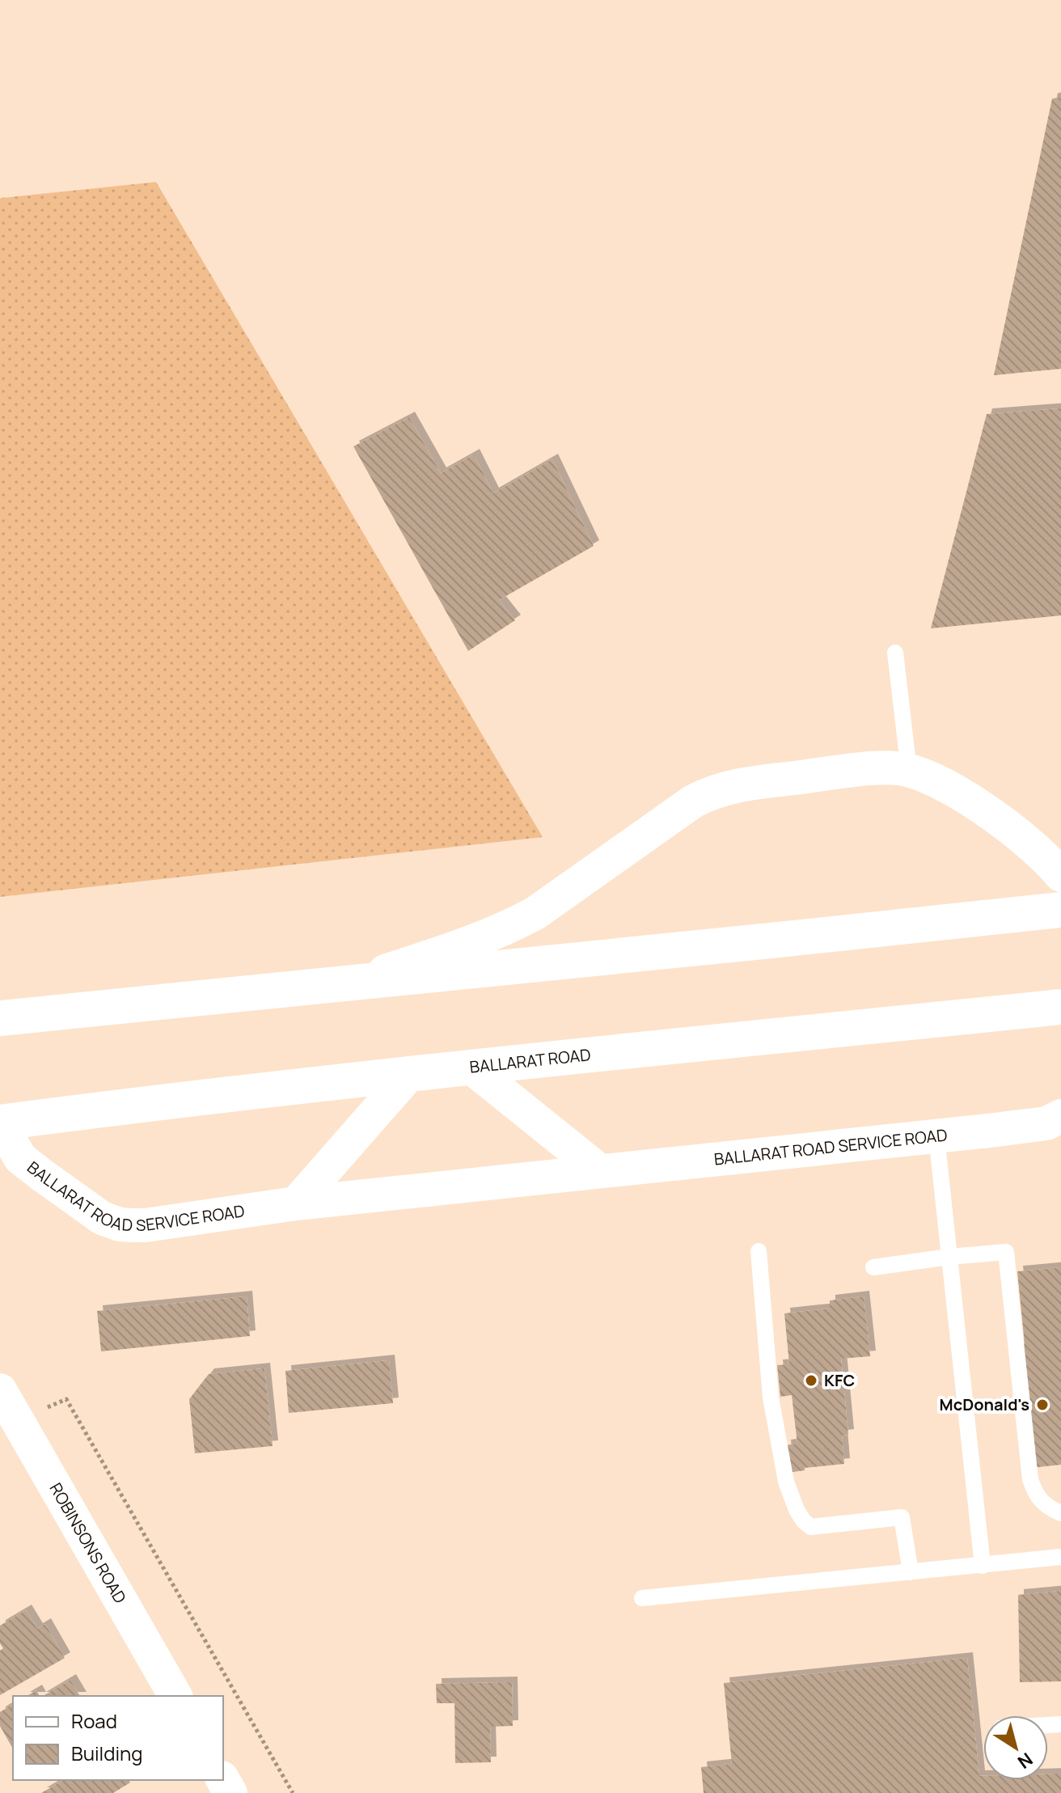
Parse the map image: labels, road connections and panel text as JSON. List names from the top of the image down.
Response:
{
  "streets": {
    "highway": ["BALLARAT ROAD"],
    "street": ["BALLARAT ROAD SERVICE ROAD", "ROBINSONS ROAD"]
  },
  "crossings": [
    ["BALLARAT ROAD", "BALLARAT ROAD SERVICE ROAD"]
  ],
  "places": ["KFC", "McDonald's"],
  "legend": ["Road", "Building"],
  "north": "bottom right"
}
